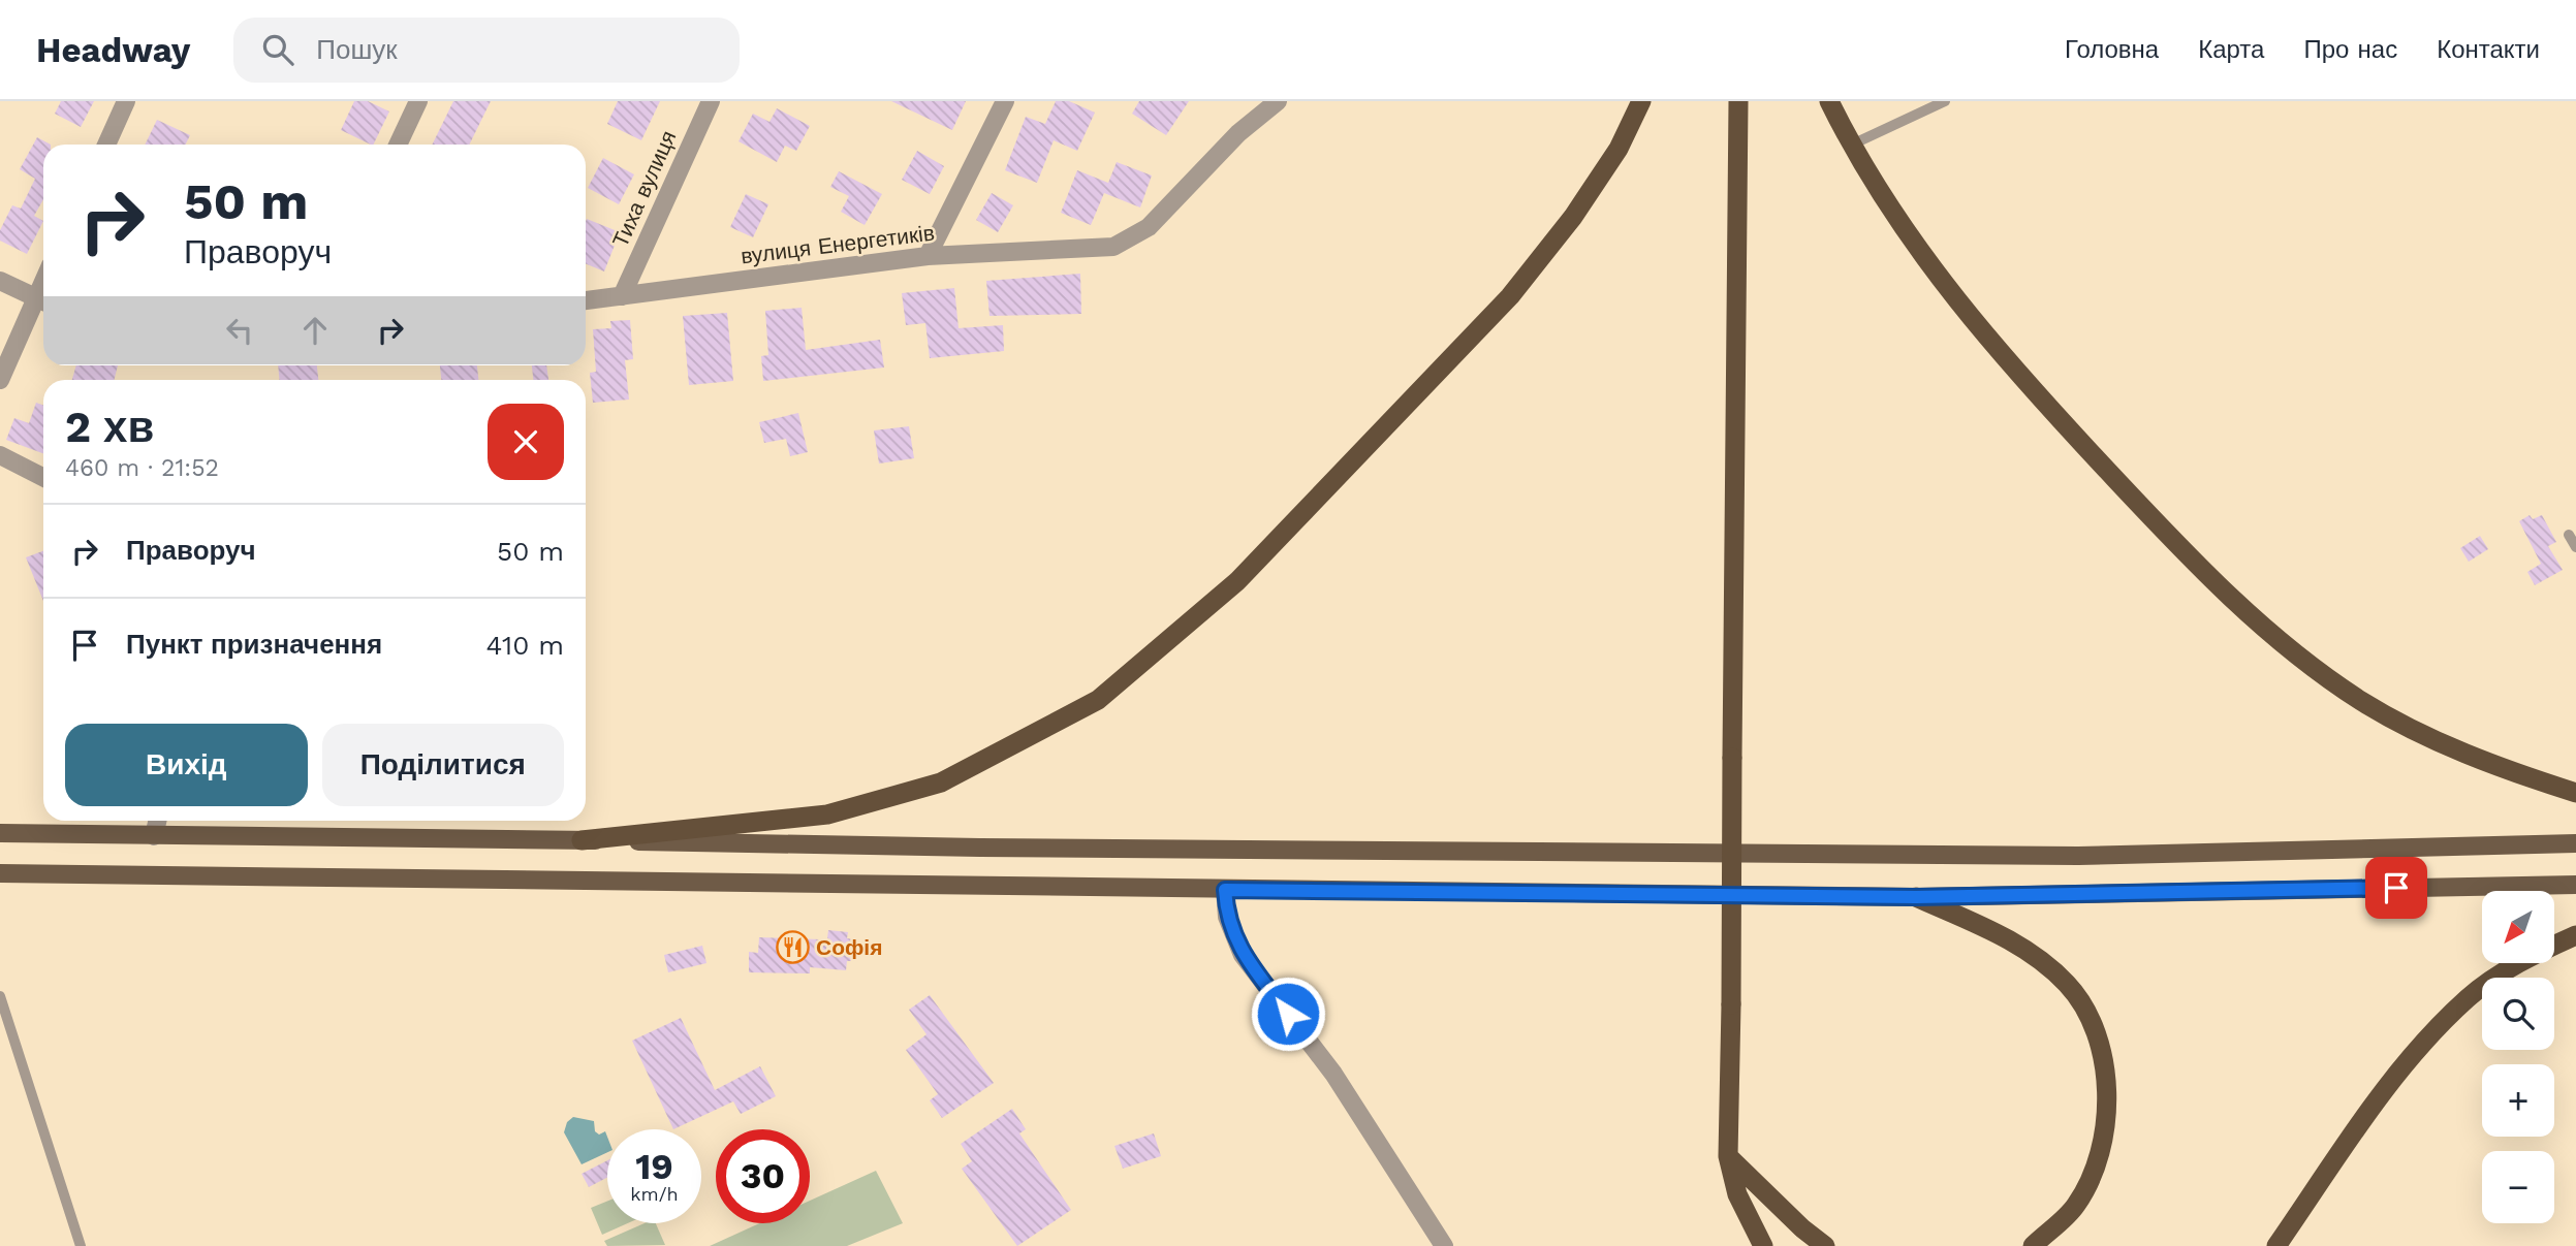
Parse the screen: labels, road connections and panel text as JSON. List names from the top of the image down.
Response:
{
  "streets": {
    "street": ["Тиха вулиця", "вулиця Енергетиків"]
  },
  "crossings": [
    ["Тиха вулиця", "вулиця Енергетиків"]
  ],
  "places": {
    "restaurant": ["Софія"]
  },
  "north": "bottom left",
  "page": {
    "header": "Headway",
    "search": "Пошук",
    "nav": [
      "Головна",
      "Карта",
      "Про нас",
      "Контакти"
    ],
    "turn": ["50 m", "Праворуч"],
    "heading": ["2 хв", "460 m · 21:52"],
    "list": [
      {
        "name": "Праворуч",
        "value": "50 m"
      },
      {
        "name": "Пункт призначення",
        "value": "410 m"
      }
    ],
    "buttons": ["Вихід", "Поділитися"],
    "map_buttons": ["+", "−"],
    "speed": "19 km/h",
    "limit": "30"
  }
}
